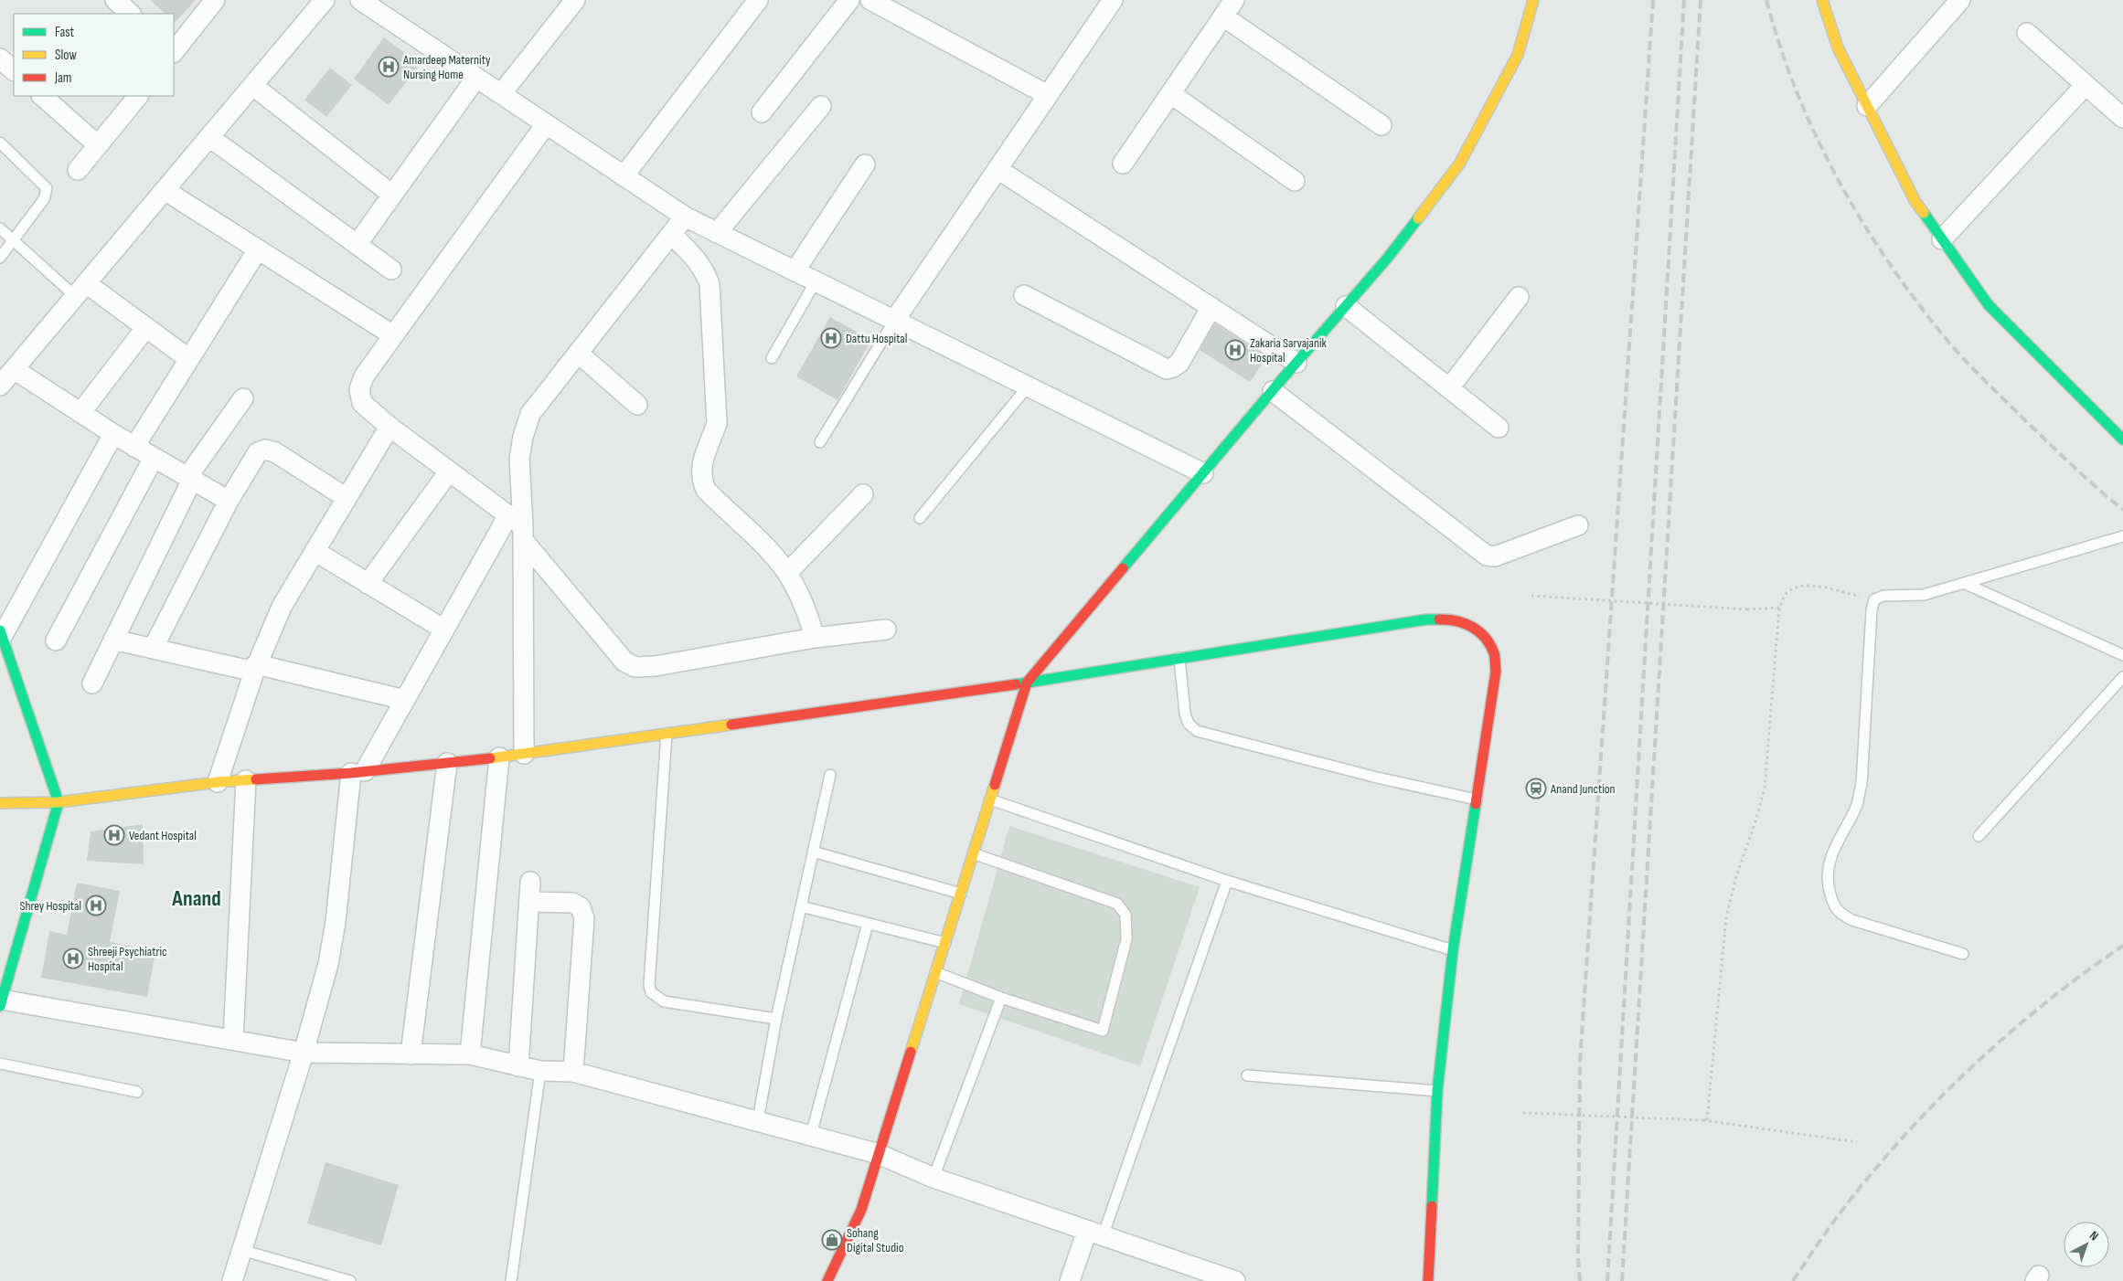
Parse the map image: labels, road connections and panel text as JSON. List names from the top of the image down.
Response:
{
  "districts": ["Anand"],
  "places": {
    "hospital": [
      "Amardeep Maternity Nursing Home",
      "Dattu Hospital",
      "Zakaria Sarvajanik Hospital",
      "Vedant Hospital",
      "Shrey Hospital",
      "Shreeji Psychiatric Hospital"
    ],
    "station": ["Anand Junction"],
    "shop": ["Sohang Digital Studio"]
  },
  "legend": ["Fast", "Slow", "Jam"],
  "north": "top right"
}
